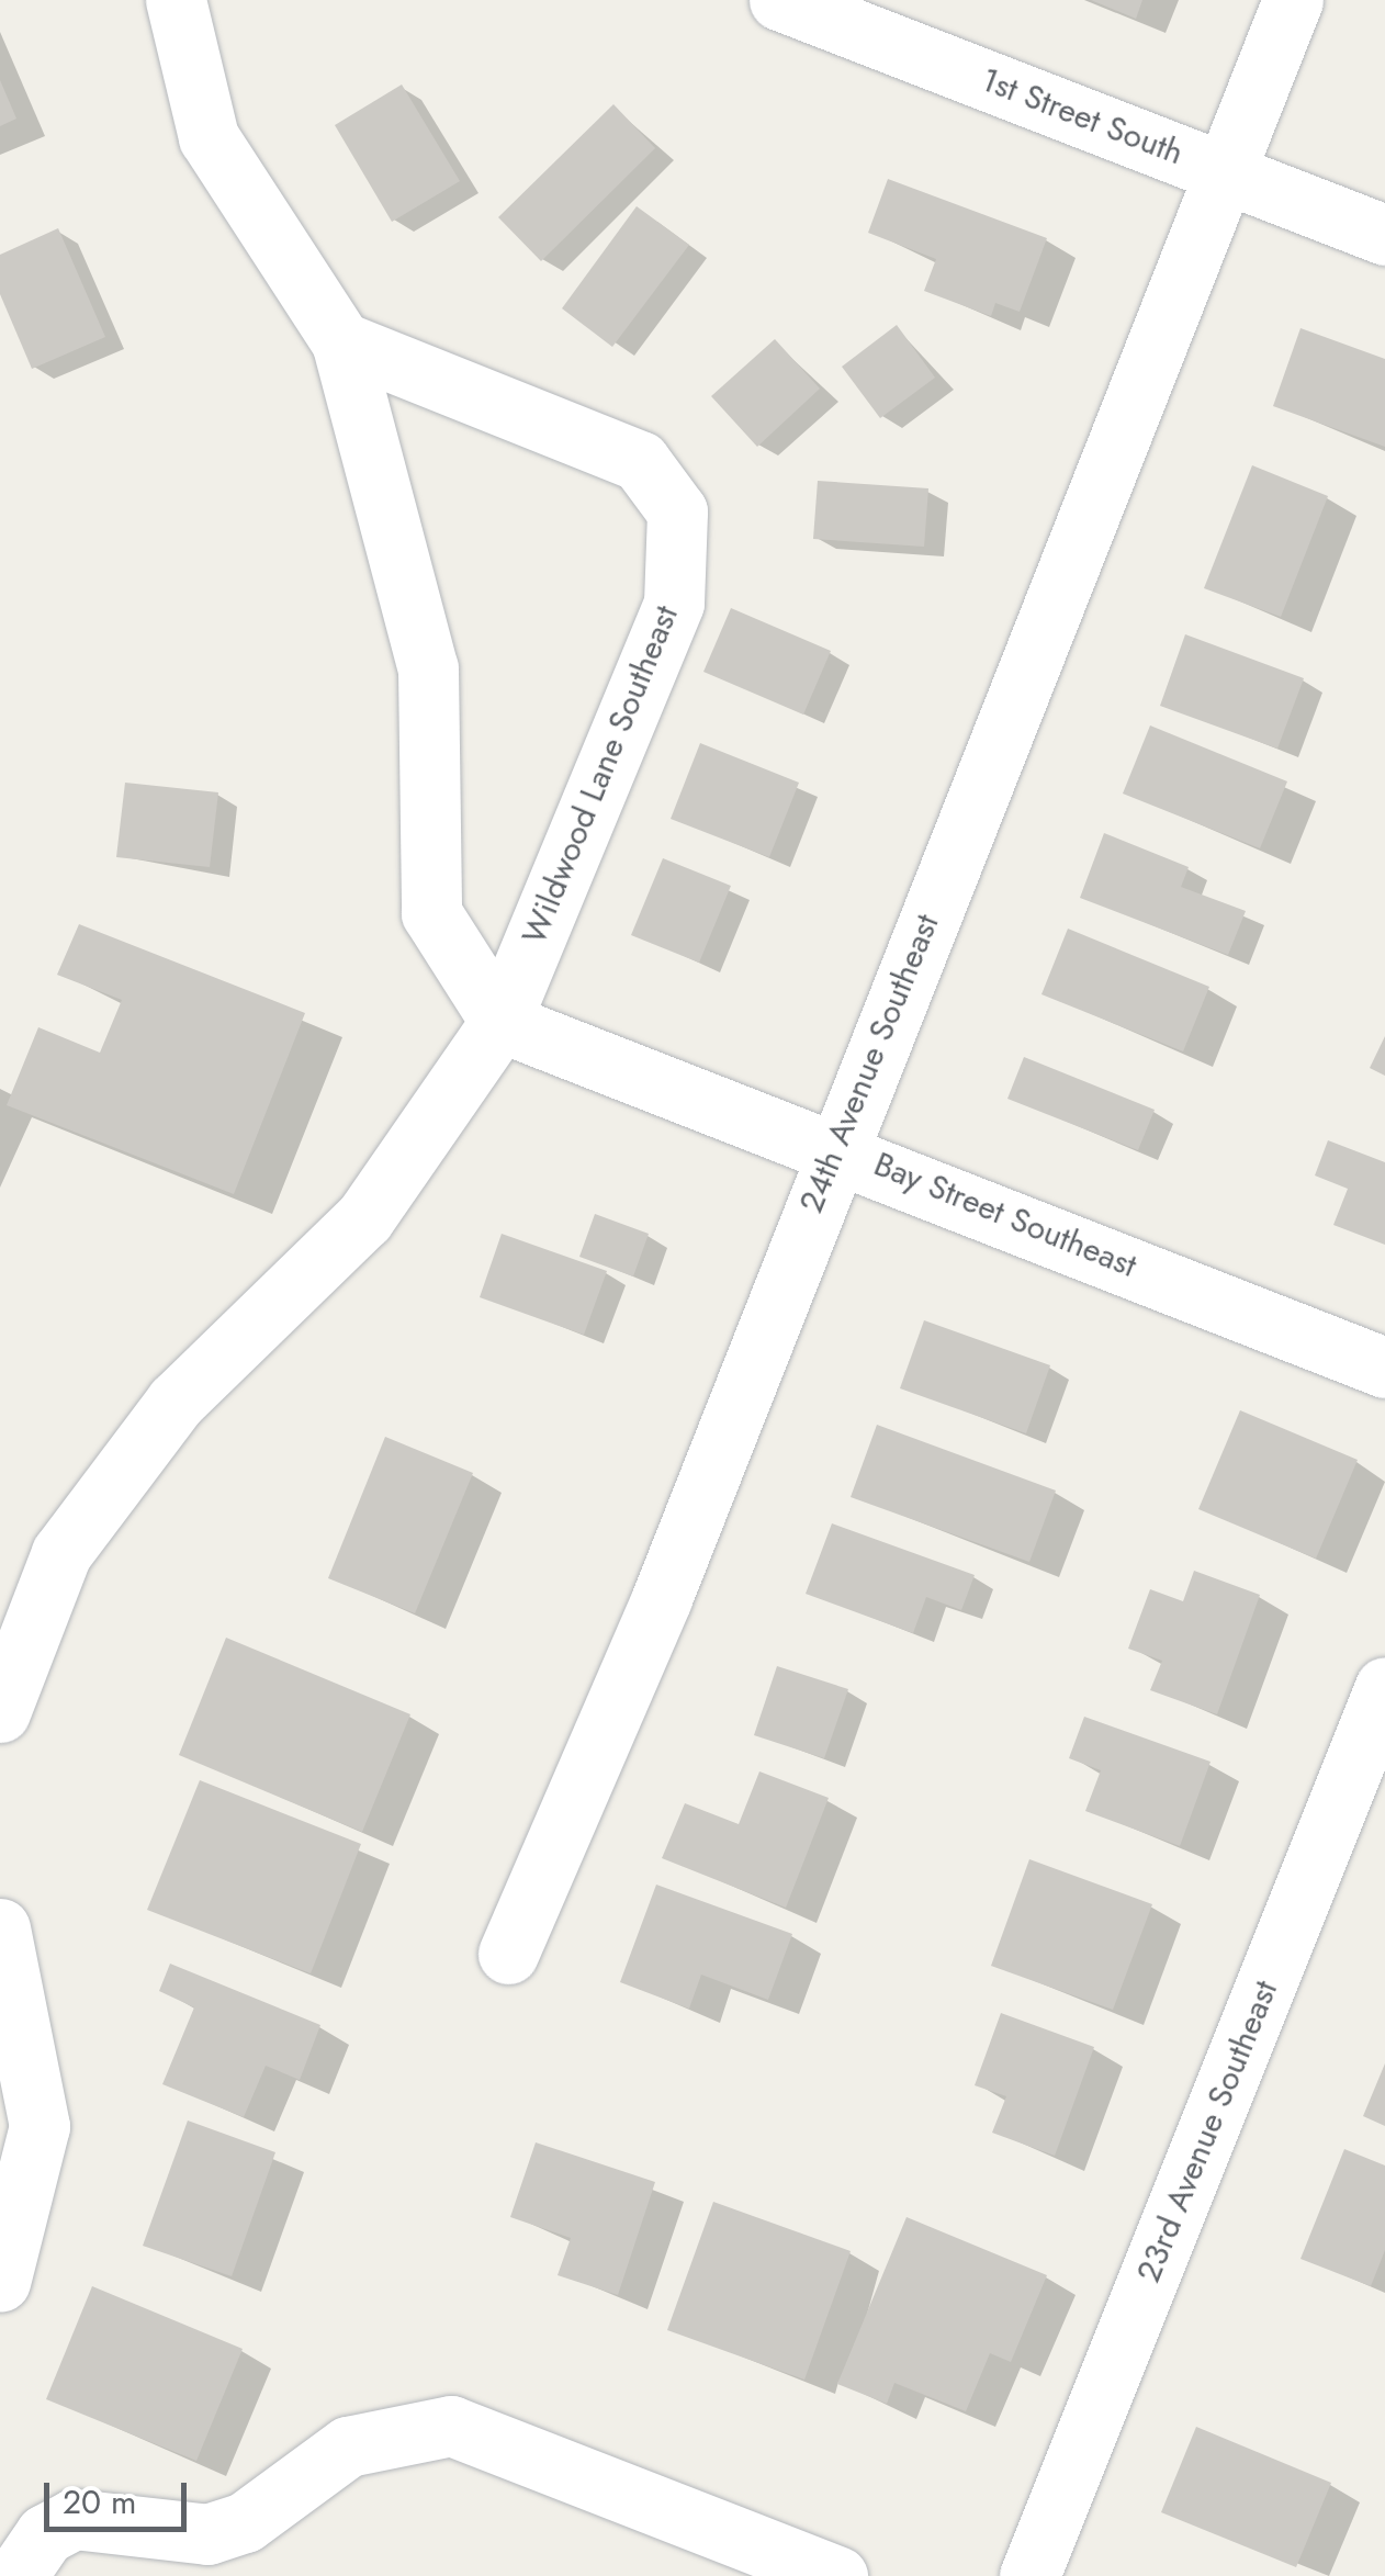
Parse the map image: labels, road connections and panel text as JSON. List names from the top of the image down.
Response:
{
  "streets": {
    "street": [
      "1st Street South",
      "Wildwood Lane Southeast",
      "24th Avenue Southeast",
      "Bay Street Southeast",
      "23rd Avenue Southeast"
    ]
  },
  "crossings": [
    ["1st Street South", "24th Avenue Southeast"],
    ["Wildwood Lane Southeast", "Bay Street Southeast"],
    ["24th Avenue Southeast", "Bay Street Southeast"]
  ],
  "scale_bar": "20 m"
}
